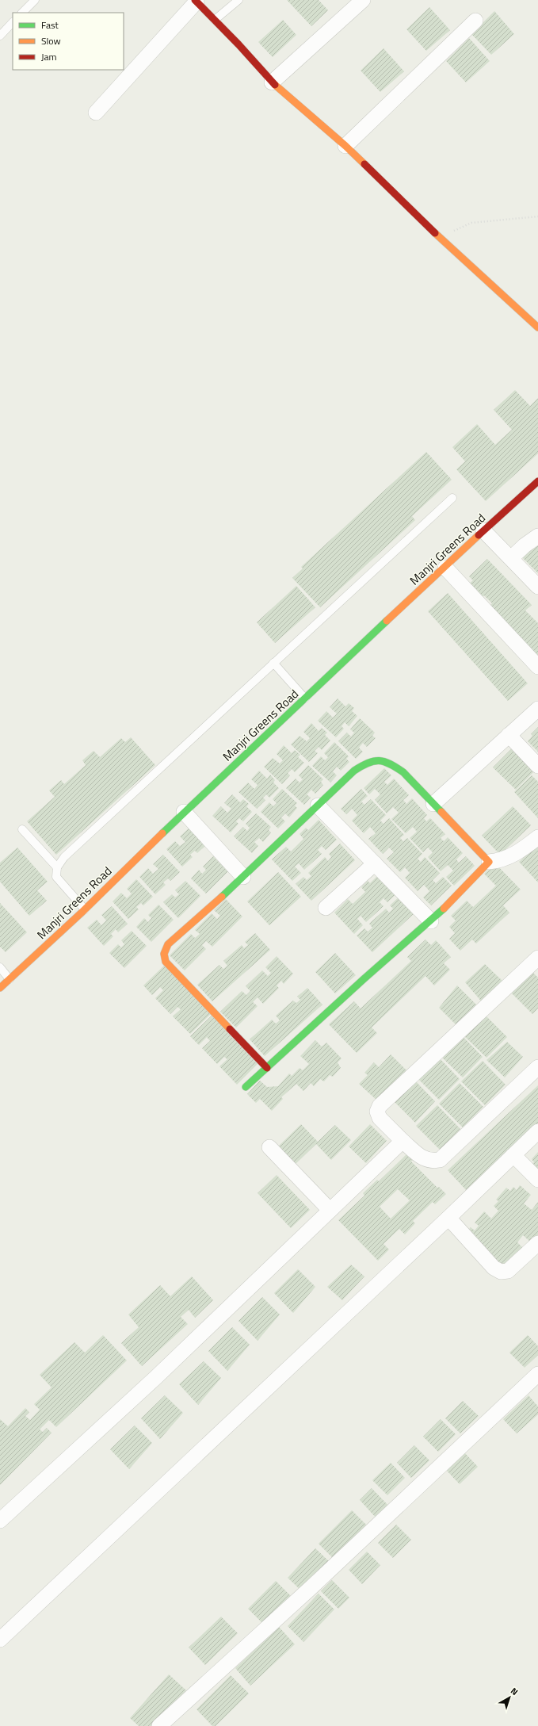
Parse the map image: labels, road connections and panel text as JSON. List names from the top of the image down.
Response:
{
  "streets": {
    "street": ["Manjri Greens Road"]
  },
  "legend": ["Fast", "Slow", "Jam"],
  "north": "top right"
}
